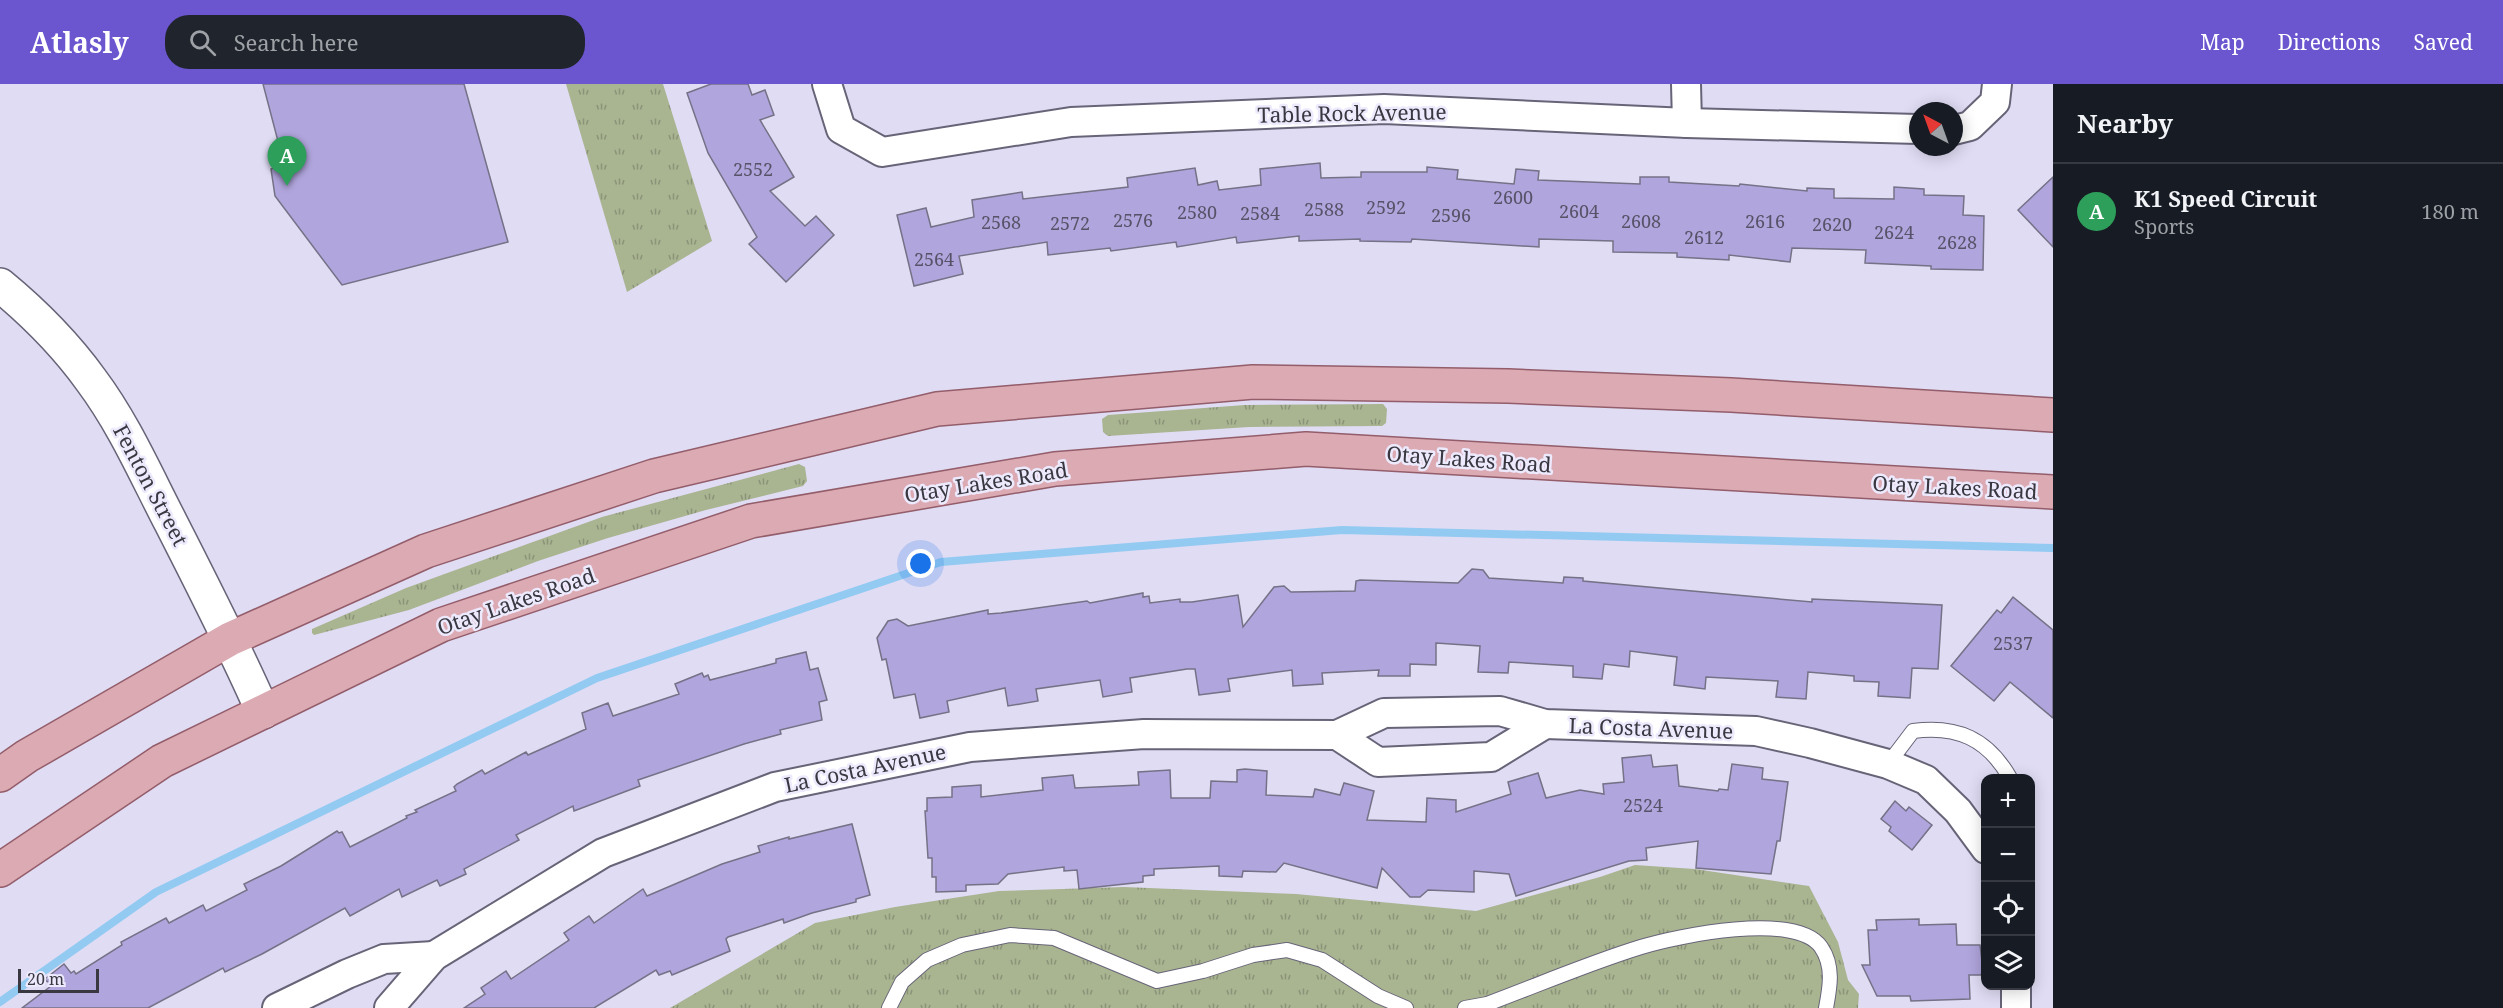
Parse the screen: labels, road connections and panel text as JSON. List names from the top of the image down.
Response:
{
  "streets": {
    "main road": ["Otay Lakes Road"],
    "street": ["Table Rock Avenue", "Fenton Street", "La Costa Avenue"]
  },
  "crossings": [
    ["Otay Lakes Road", "Fenton Street"]
  ],
  "house_numbers": [
    "2552",
    "2600",
    "2592",
    "2588",
    "2604",
    "2580",
    "2584",
    "2596",
    "2576",
    "2608",
    "2616",
    "2568",
    "2572",
    "2620",
    "2624",
    "2612",
    "2628",
    "2564",
    "2537",
    "2524"
  ],
  "scale_bar": "20 m",
  "north": "top left",
  "page": {
    "header": "Atlasly",
    "search": "Search here",
    "nav": ["Map", "Directions", "Saved"],
    "heading": "Nearby",
    "pins": "A",
    "list": [
      {
        "mark": "A",
        "name": "K1 Speed Circuit",
        "note": "Sports",
        "value": "180 m"
      }
    ],
    "map_buttons": ["+", "−"],
    "scale": "20 m"
  }
}
